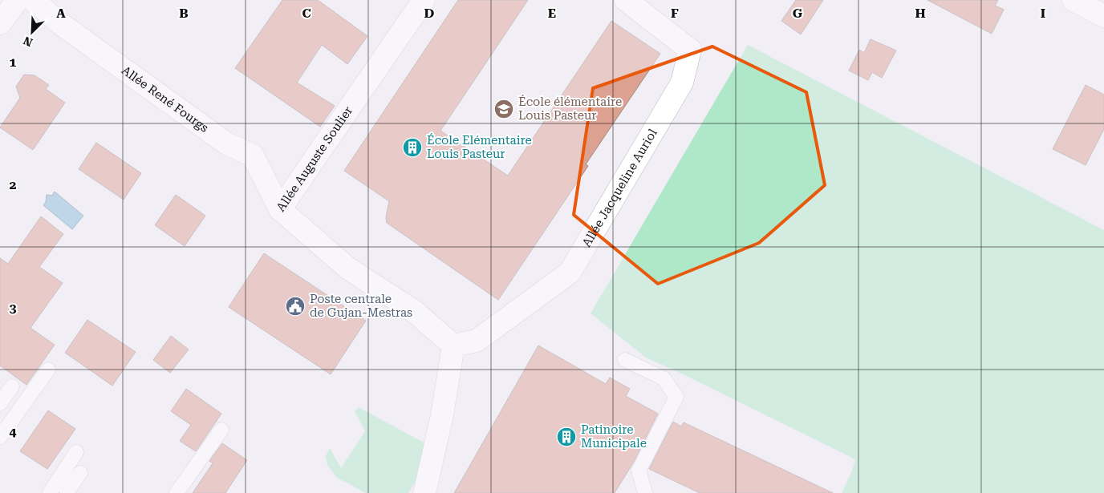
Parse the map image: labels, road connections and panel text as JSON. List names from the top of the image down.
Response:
{
  "streets": {
    "street": ["Allée René Fourgs", "Allée Auguste Soulier", "Allée Jacqueline Auriol"]
  },
  "crossings": [
    ["Allée René Fourgs", "Allée Auguste Soulier"],
    ["Allée Auguste Soulier", "Allée Jacqueline Auriol"]
  ],
  "places": {
    "school or university": ["École élémentaire Louis Pasteur"],
    "building": ["École Elémentaire Louis Pasteur", "Patinoire Municipale"],
    "public building": ["Poste centrale de Gujan-Mestras"]
  },
  "north": "bottom left",
  "grid": {
    "columns": [
      "A",
      "B",
      "C",
      "D",
      "E",
      "F",
      "G",
      "H",
      "I"
    ],
    "rows": [
      "1",
      "2",
      "3",
      "4"
    ]
  }
}
